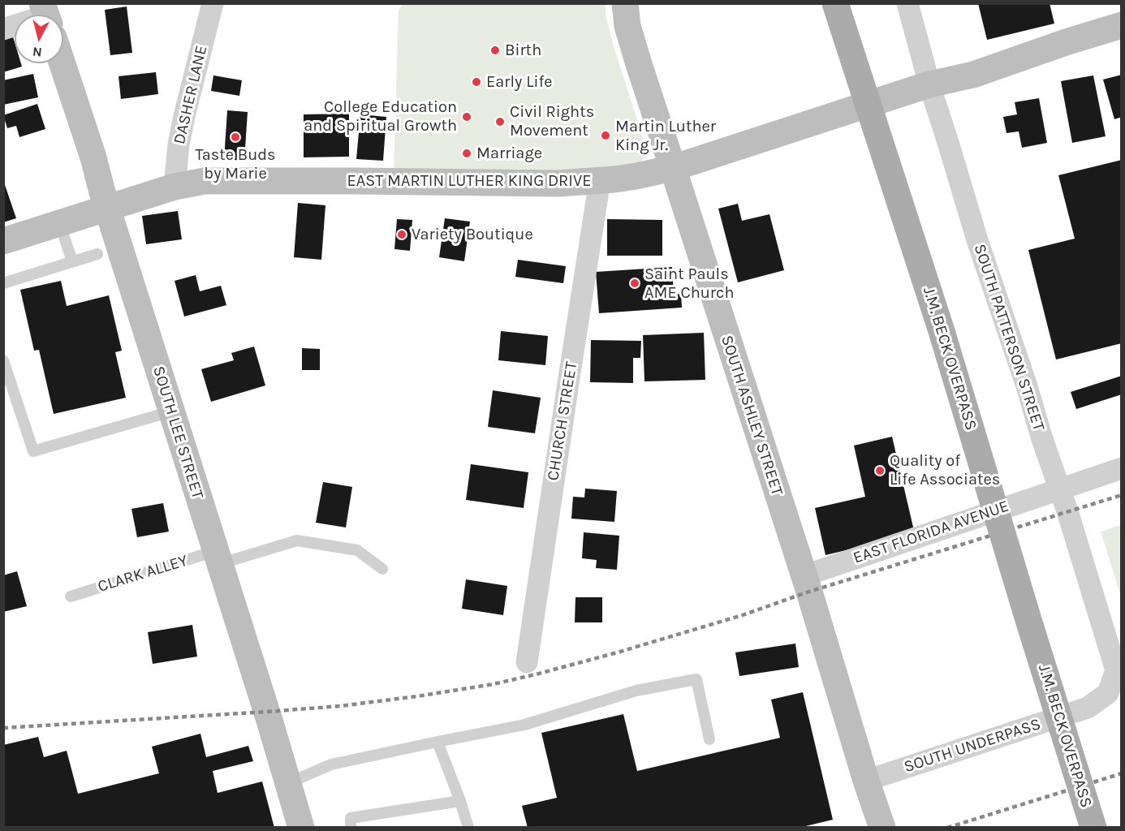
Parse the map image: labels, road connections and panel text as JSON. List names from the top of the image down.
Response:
{
  "streets": {
    "main road": ["J.M. BECK OVERPASS"],
    "street": [
      "DASHER LANE",
      "EAST MARTIN LUTHER KING DRIVE",
      "SOUTH PATTERSON STREET",
      "SOUTH ASHLEY STREET",
      "CHURCH STREET",
      "SOUTH LEE STREET",
      "EAST FLORIDA AVENUE",
      "SOUTH UNDERPASS"
    ],
    "lane": ["CLARK ALLEY"]
  },
  "crossings": [
    ["DASHER LANE", "EAST MARTIN LUTHER KING DRIVE"],
    ["EAST MARTIN LUTHER KING DRIVE", "SOUTH PATTERSON STREET"],
    ["EAST MARTIN LUTHER KING DRIVE", "SOUTH ASHLEY STREET"],
    ["EAST MARTIN LUTHER KING DRIVE", "CHURCH STREET"],
    ["EAST MARTIN LUTHER KING DRIVE", "SOUTH LEE STREET"],
    ["SOUTH PATTERSON STREET", "EAST FLORIDA AVENUE"],
    ["SOUTH PATTERSON STREET", "SOUTH UNDERPASS"],
    ["SOUTH ASHLEY STREET", "EAST FLORIDA AVENUE"],
    ["SOUTH ASHLEY STREET", "SOUTH UNDERPASS"],
    ["SOUTH LEE STREET", "CLARK ALLEY"]
  ],
  "places": [
    "Birth",
    "Early Life",
    "College Education and Spiritual Growth",
    "Civil Rights Movement",
    "Martin Luther King Jr.",
    "Taste Buds by Marie",
    "Marriage",
    "Variety Boutique",
    "Saint Pauls AME Church",
    "Quality of Life Associates"
  ],
  "north": "bottom"
}
